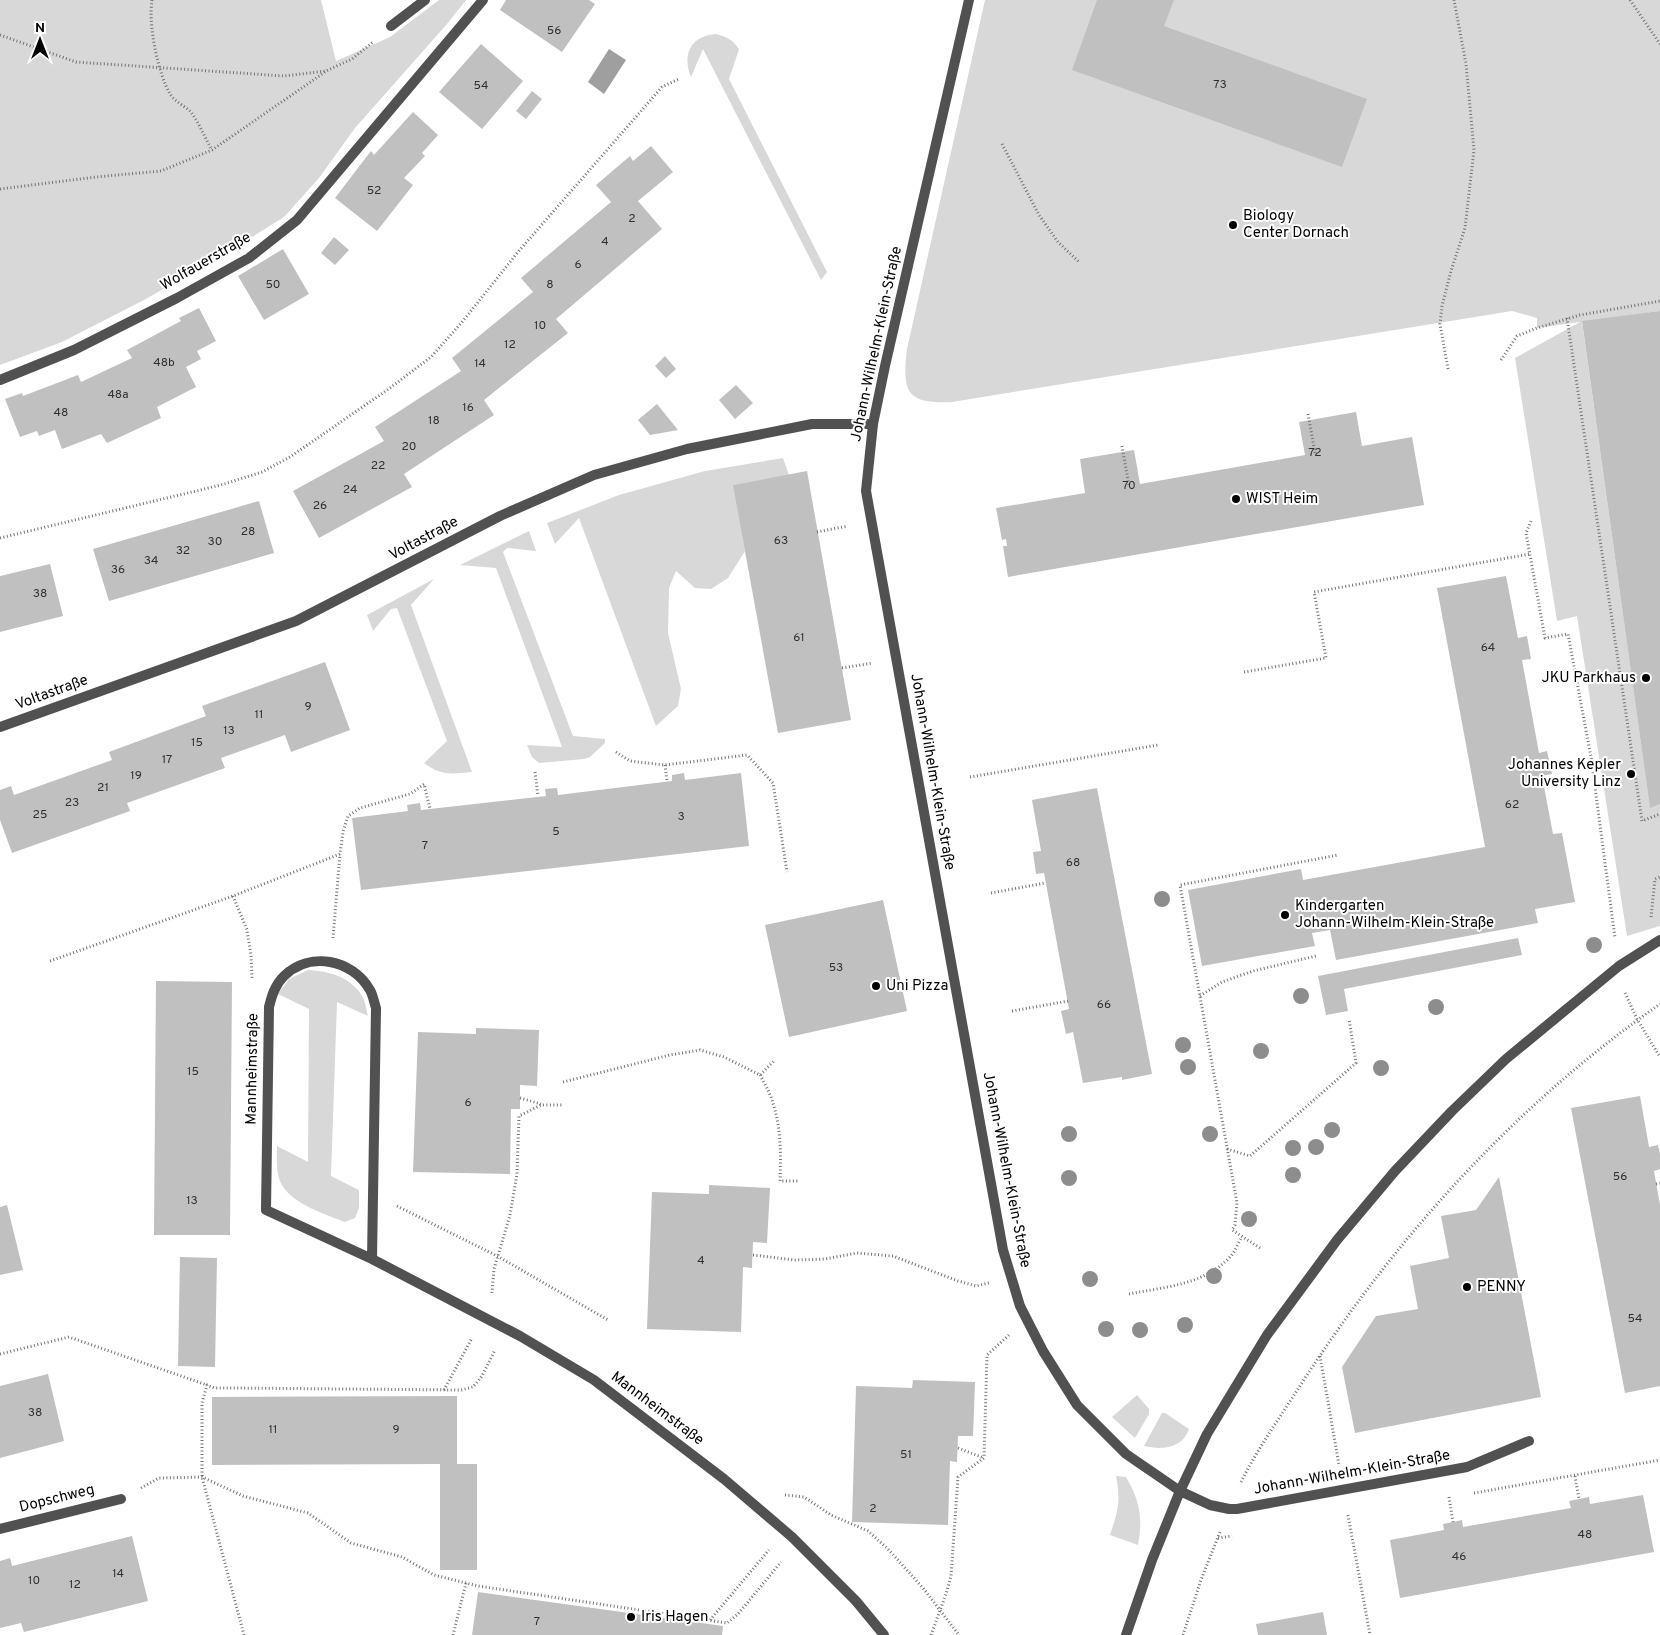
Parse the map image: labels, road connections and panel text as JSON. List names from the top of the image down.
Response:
{
  "streets": {
    "street": [
      "Wolfauerstraße",
      "Johann-Wilhelm-Klein-Straße",
      "Voltastraße",
      "Mannheimstraße",
      "Dopschweg"
    ]
  },
  "crossings": [
    ["Johann-Wilhelm-Klein-Straße", "Voltastraße"]
  ],
  "places": [
    "Biology Center Dornach",
    "WIST Heim",
    "JKU Parkhaus",
    "Johannes Kepler University Linz",
    "Kindergarten Johann-Wilhelm-Klein-Straße",
    "Uni Pizza",
    "PENNY",
    "Iris Hagen"
  ],
  "house_numbers": [
    "56",
    "73",
    "54",
    "52",
    "2",
    "4",
    "6",
    "50",
    "8",
    "10",
    "12",
    "48b",
    "14",
    "48a",
    "16",
    "48",
    "18",
    "20",
    "72",
    "22",
    "70",
    "24",
    "26",
    "28",
    "63",
    "30",
    "32",
    "34",
    "36",
    "38",
    "61",
    "64",
    "9",
    "11",
    "13",
    "15",
    "17",
    "19",
    "21",
    "23",
    "62",
    "25",
    "3",
    "5",
    "7",
    "68",
    "53",
    "66",
    "15",
    "6",
    "56",
    "13",
    "4",
    "54",
    "38",
    "11",
    "9",
    "51",
    "2",
    "48",
    "46",
    "14",
    "10",
    "12",
    "7"
  ],
  "north": "top"
}
